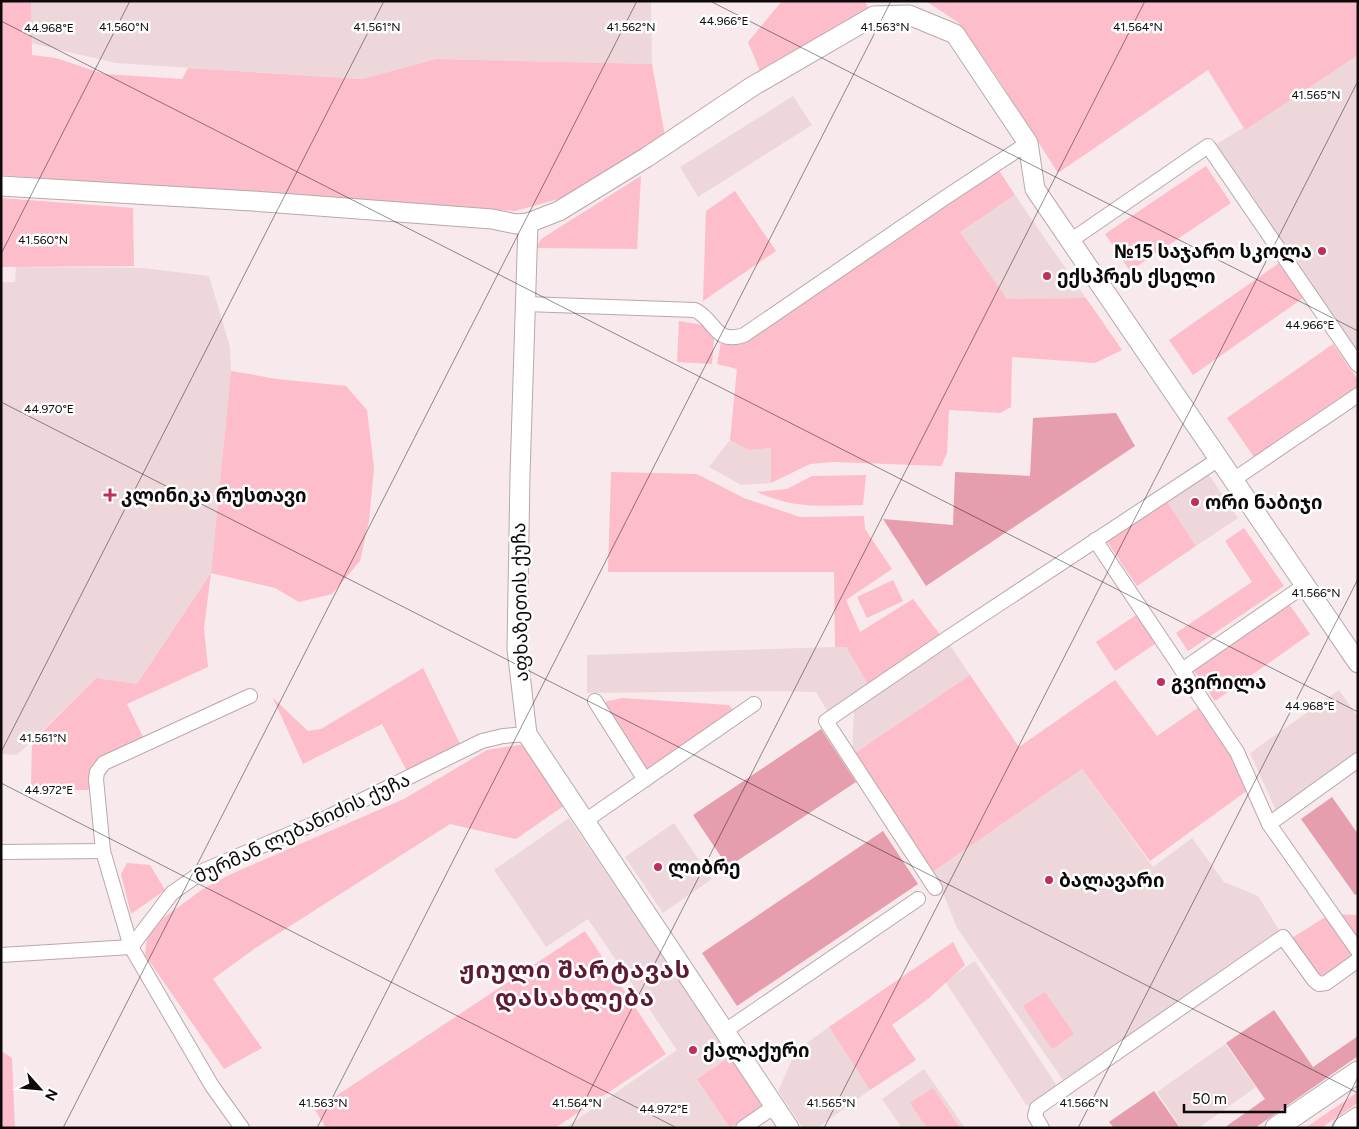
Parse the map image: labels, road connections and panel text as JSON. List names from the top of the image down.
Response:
{
  "streets": {
    "street": ["აფხაზეთის ქუჩა", "მურმან ლებანიძის ქუჩა"]
  },
  "crossings": [
    ["აფხაზეთის ქუჩა", "მურმან ლებანიძის ქუჩა"]
  ],
  "districts": ["ჟიული შარტავას დასახლება"],
  "places": {
    "other": [
      "№15 საჯარო სკოლა",
      "ექსპრეს ქსელი",
      "ორი ნაბიჯი",
      "გვირილა",
      "ლიბრე",
      "ბალავარი",
      "ქალაქური"
    ],
    "health": ["კლინიკა რუსთავი"]
  },
  "scale_bar": "50 m",
  "north": "bottom right",
  "coordinates": [
    "44.966°E",
    "41.560°N",
    "41.561°N",
    "41.562°N",
    "41.563°N",
    "41.564°N",
    "44.968°E",
    "41.565°N",
    "44.970°E",
    "41.566°N",
    "44.972°E"
  ]
}
